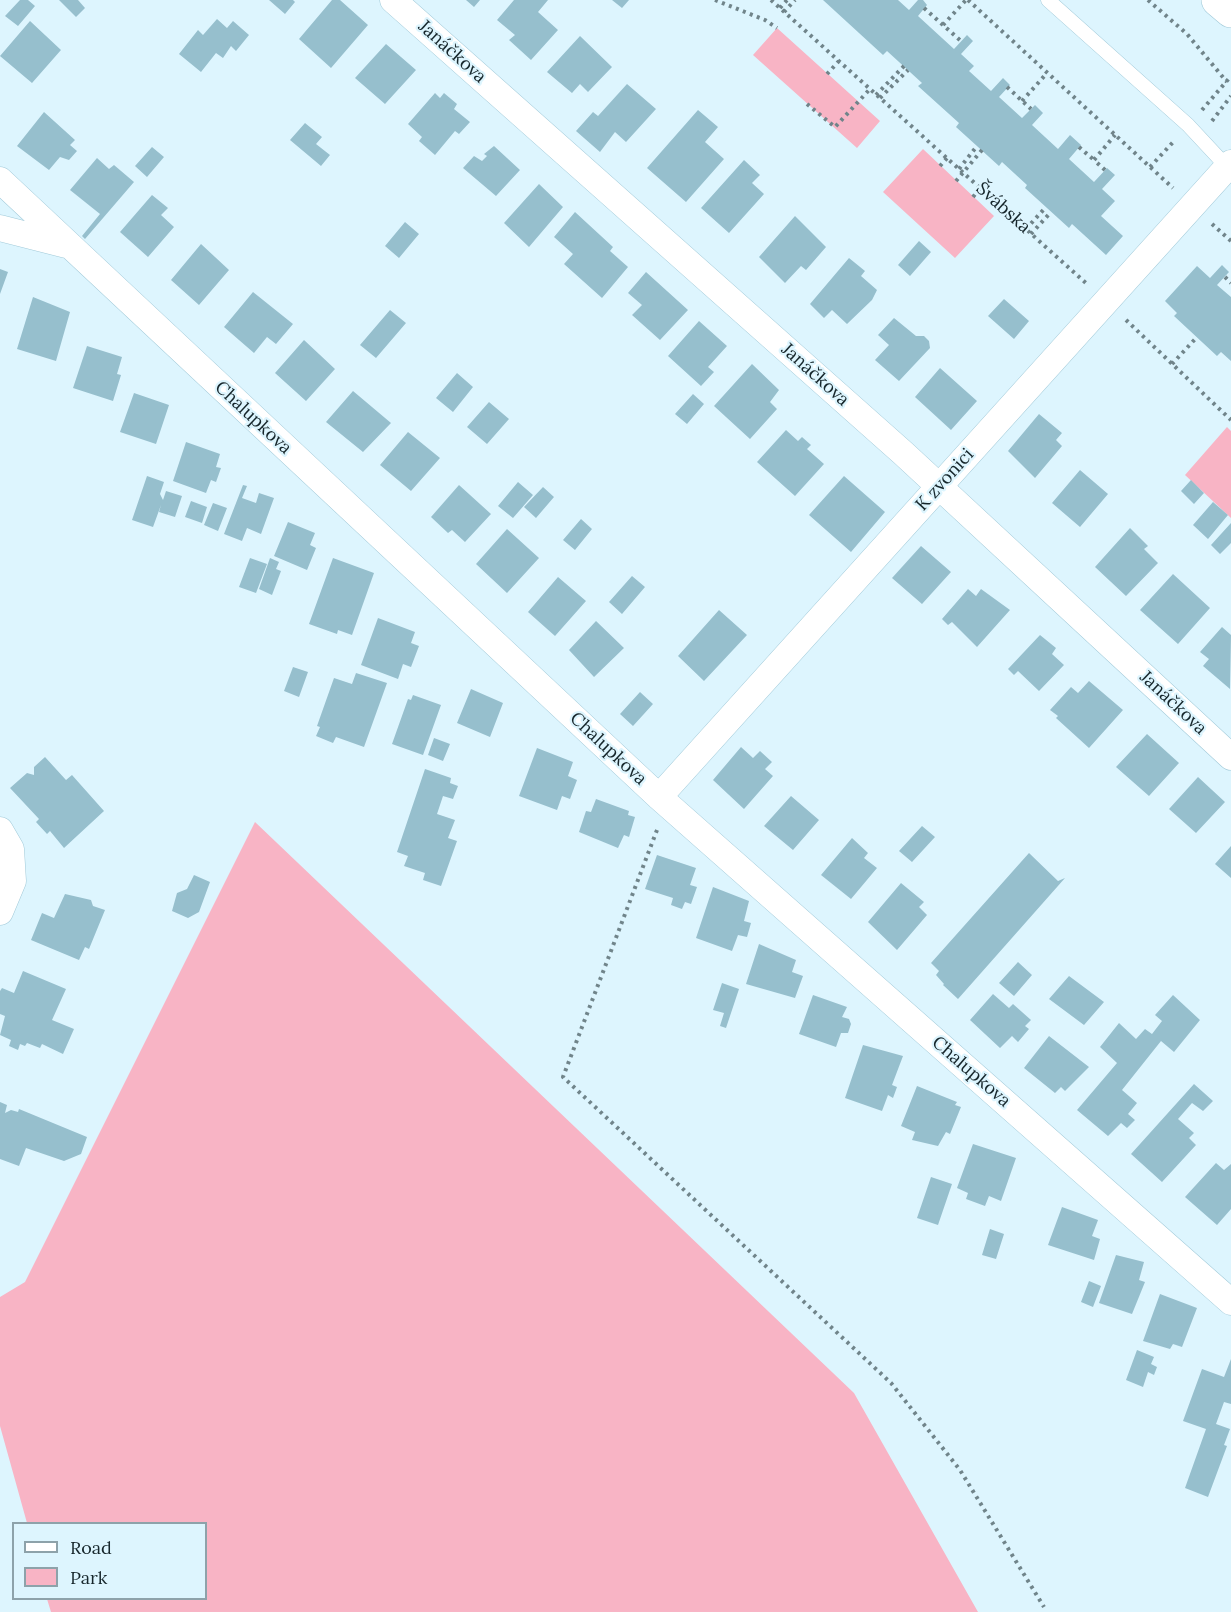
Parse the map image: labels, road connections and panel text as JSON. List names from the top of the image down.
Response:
{
  "streets": {
    "street": ["Janáčkova", "Chalupkova", "K zvonici"],
    "path": ["Švábska"]
  },
  "crossings": [
    ["Janáčkova", "K zvonici"],
    ["Švábska", "K zvonici"],
    ["Chalupkova", "K zvonici"]
  ],
  "legend": ["Road", "Park"]
}
